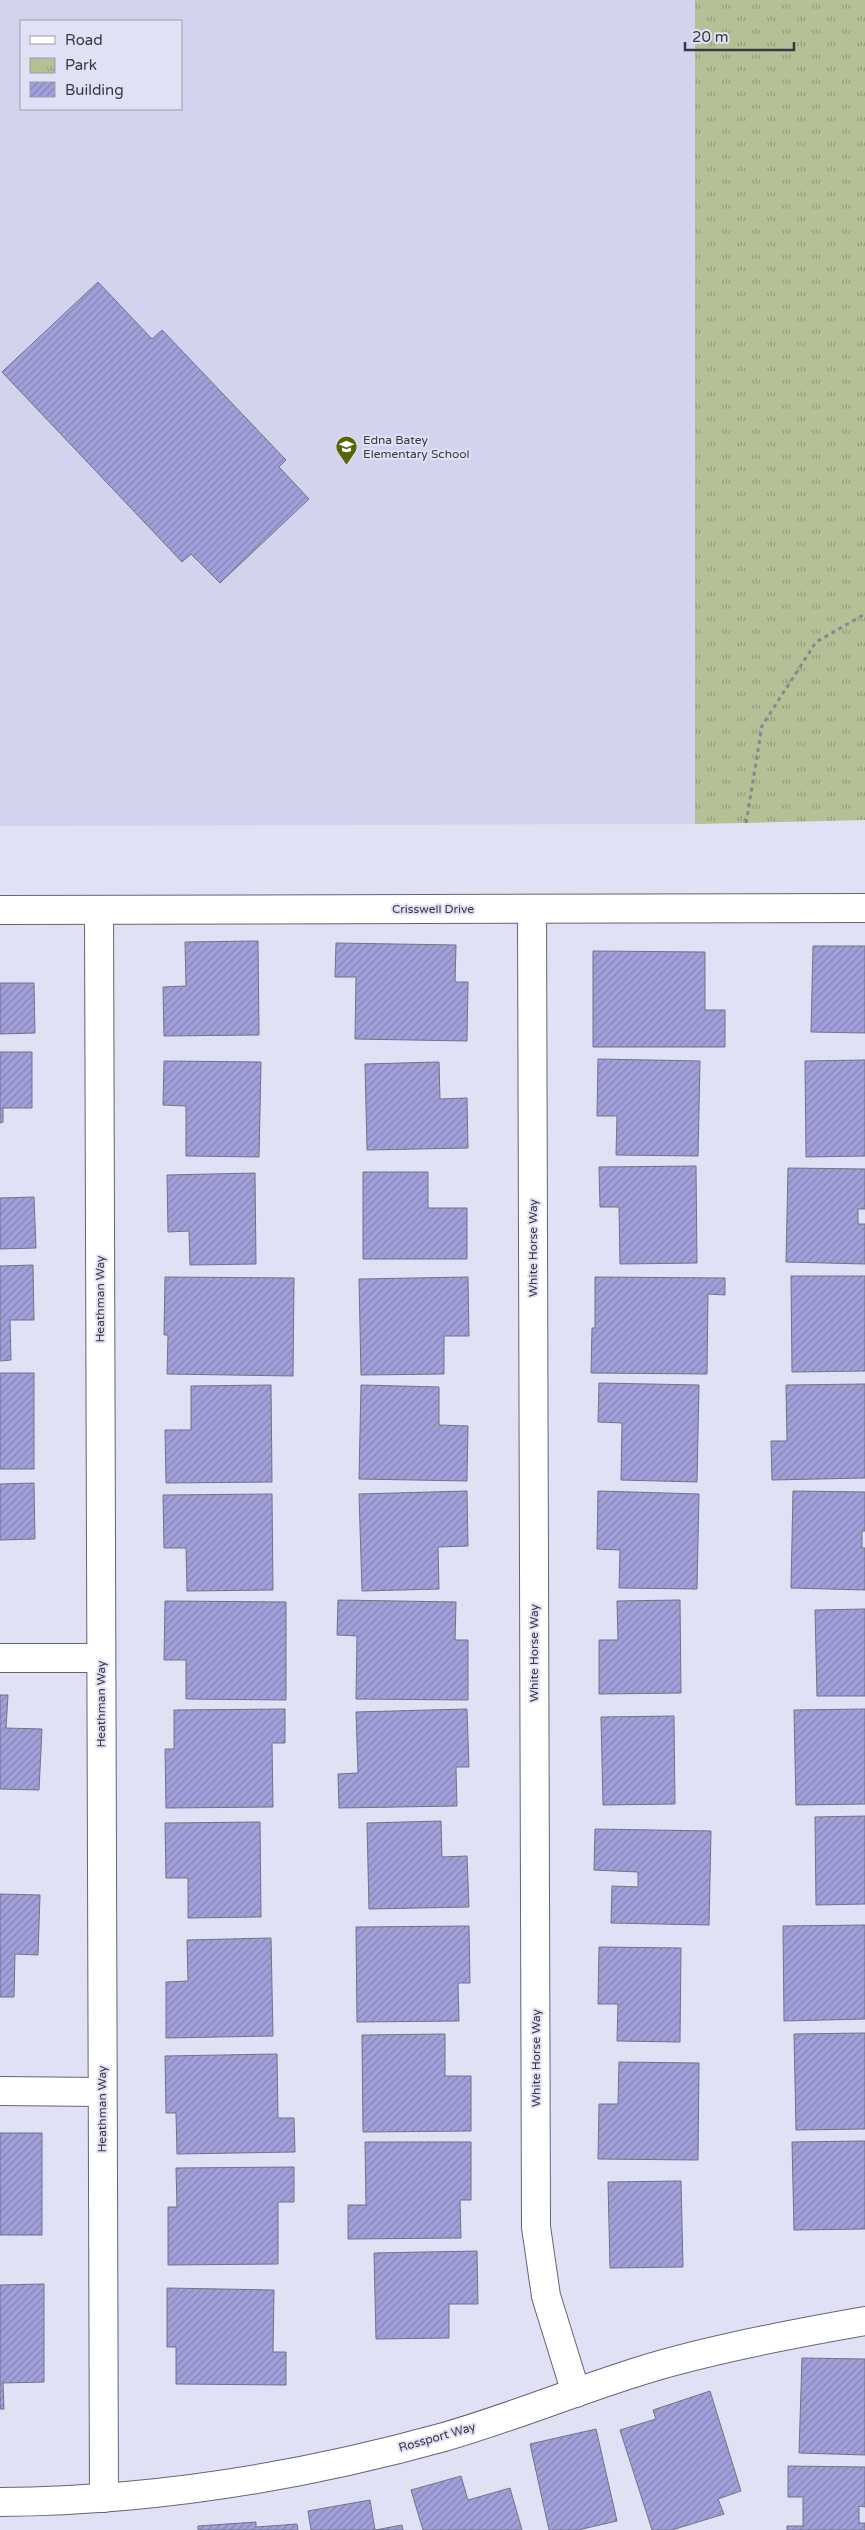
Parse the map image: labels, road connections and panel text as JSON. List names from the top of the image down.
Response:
{
  "streets": {
    "street": [
      "Crisswell Drive",
      "White Horse Way",
      "Heathman Way",
      "Rossport Way"
    ]
  },
  "crossings": [
    ["Crisswell Drive", "White Horse Way"],
    ["Crisswell Drive", "Heathman Way"],
    ["White Horse Way", "Rossport Way"],
    ["Heathman Way", "Rossport Way"]
  ],
  "places": {
    "school or university": ["Edna Batey Elementary School"]
  },
  "legend": ["Road", "Park", "Building"],
  "scale_bar": "20 m"
}
